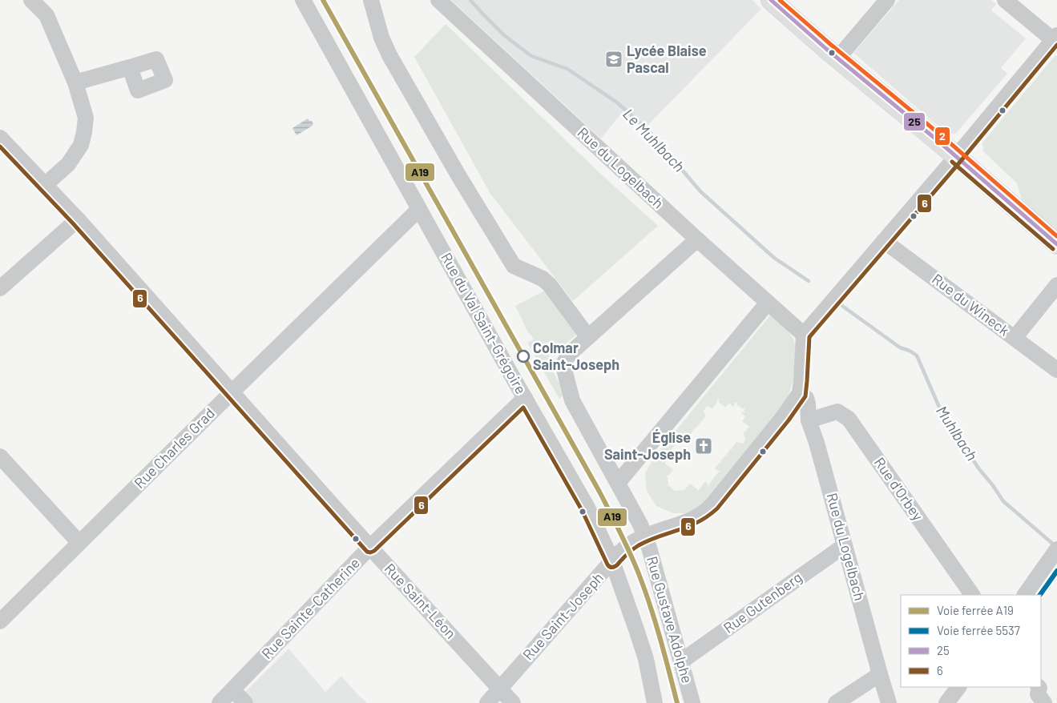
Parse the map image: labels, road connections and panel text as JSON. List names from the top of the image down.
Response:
{
  "streets": {
    "street": [
      "Rue du Logelbach",
      "Rue du Wineck",
      "Rue du Val Saint-Grégoire",
      "Rue Charles Grad",
      "Rue d'Orbey",
      "Rue Saint-Léon",
      "Rue Gutenberg",
      "Rue Sainte-Catherine",
      "Rue Saint-Joseph",
      "Rue Gustave Adolphe"
    ]
  },
  "crossings": [
    ["Rue du Logelbach", "Rue d'Orbey"],
    ["Rue du Logelbach", "Rue Gutenberg"],
    ["Rue du Logelbach", "Rue Saint-Joseph"],
    ["Rue du Logelbach", "Rue Gustave Adolphe"],
    ["Rue du Val Saint-Grégoire", "Rue Charles Grad"],
    ["Rue du Val Saint-Grégoire", "Rue Sainte-Catherine"],
    ["Rue du Val Saint-Grégoire", "Rue Saint-Joseph"],
    ["Rue Charles Grad", "Rue Saint-Léon"],
    ["Rue Saint-Léon", "Rue Sainte-Catherine"],
    ["Rue Saint-Léon", "Rue Saint-Joseph"],
    ["Rue Gutenberg", "Rue Gustave Adolphe"],
    ["Rue Saint-Joseph", "Rue Gustave Adolphe"]
  ],
  "water": ["Le Muhlbach", "Muhlbach"],
  "places": {
    "school or university": ["Lycée Blaise Pascal"],
    "other": ["Colmar Saint-Joseph"],
    "church": ["Église Saint-Joseph"]
  },
  "lines": [
    "rail line A19",
    "transit line 25",
    "transit line 2",
    "transit line 6",
    "rail line 5537"
  ],
  "legend": [
    "Voie ferrée A19",
    "Voie ferrée 5537",
    "25",
    "6"
  ]
}
